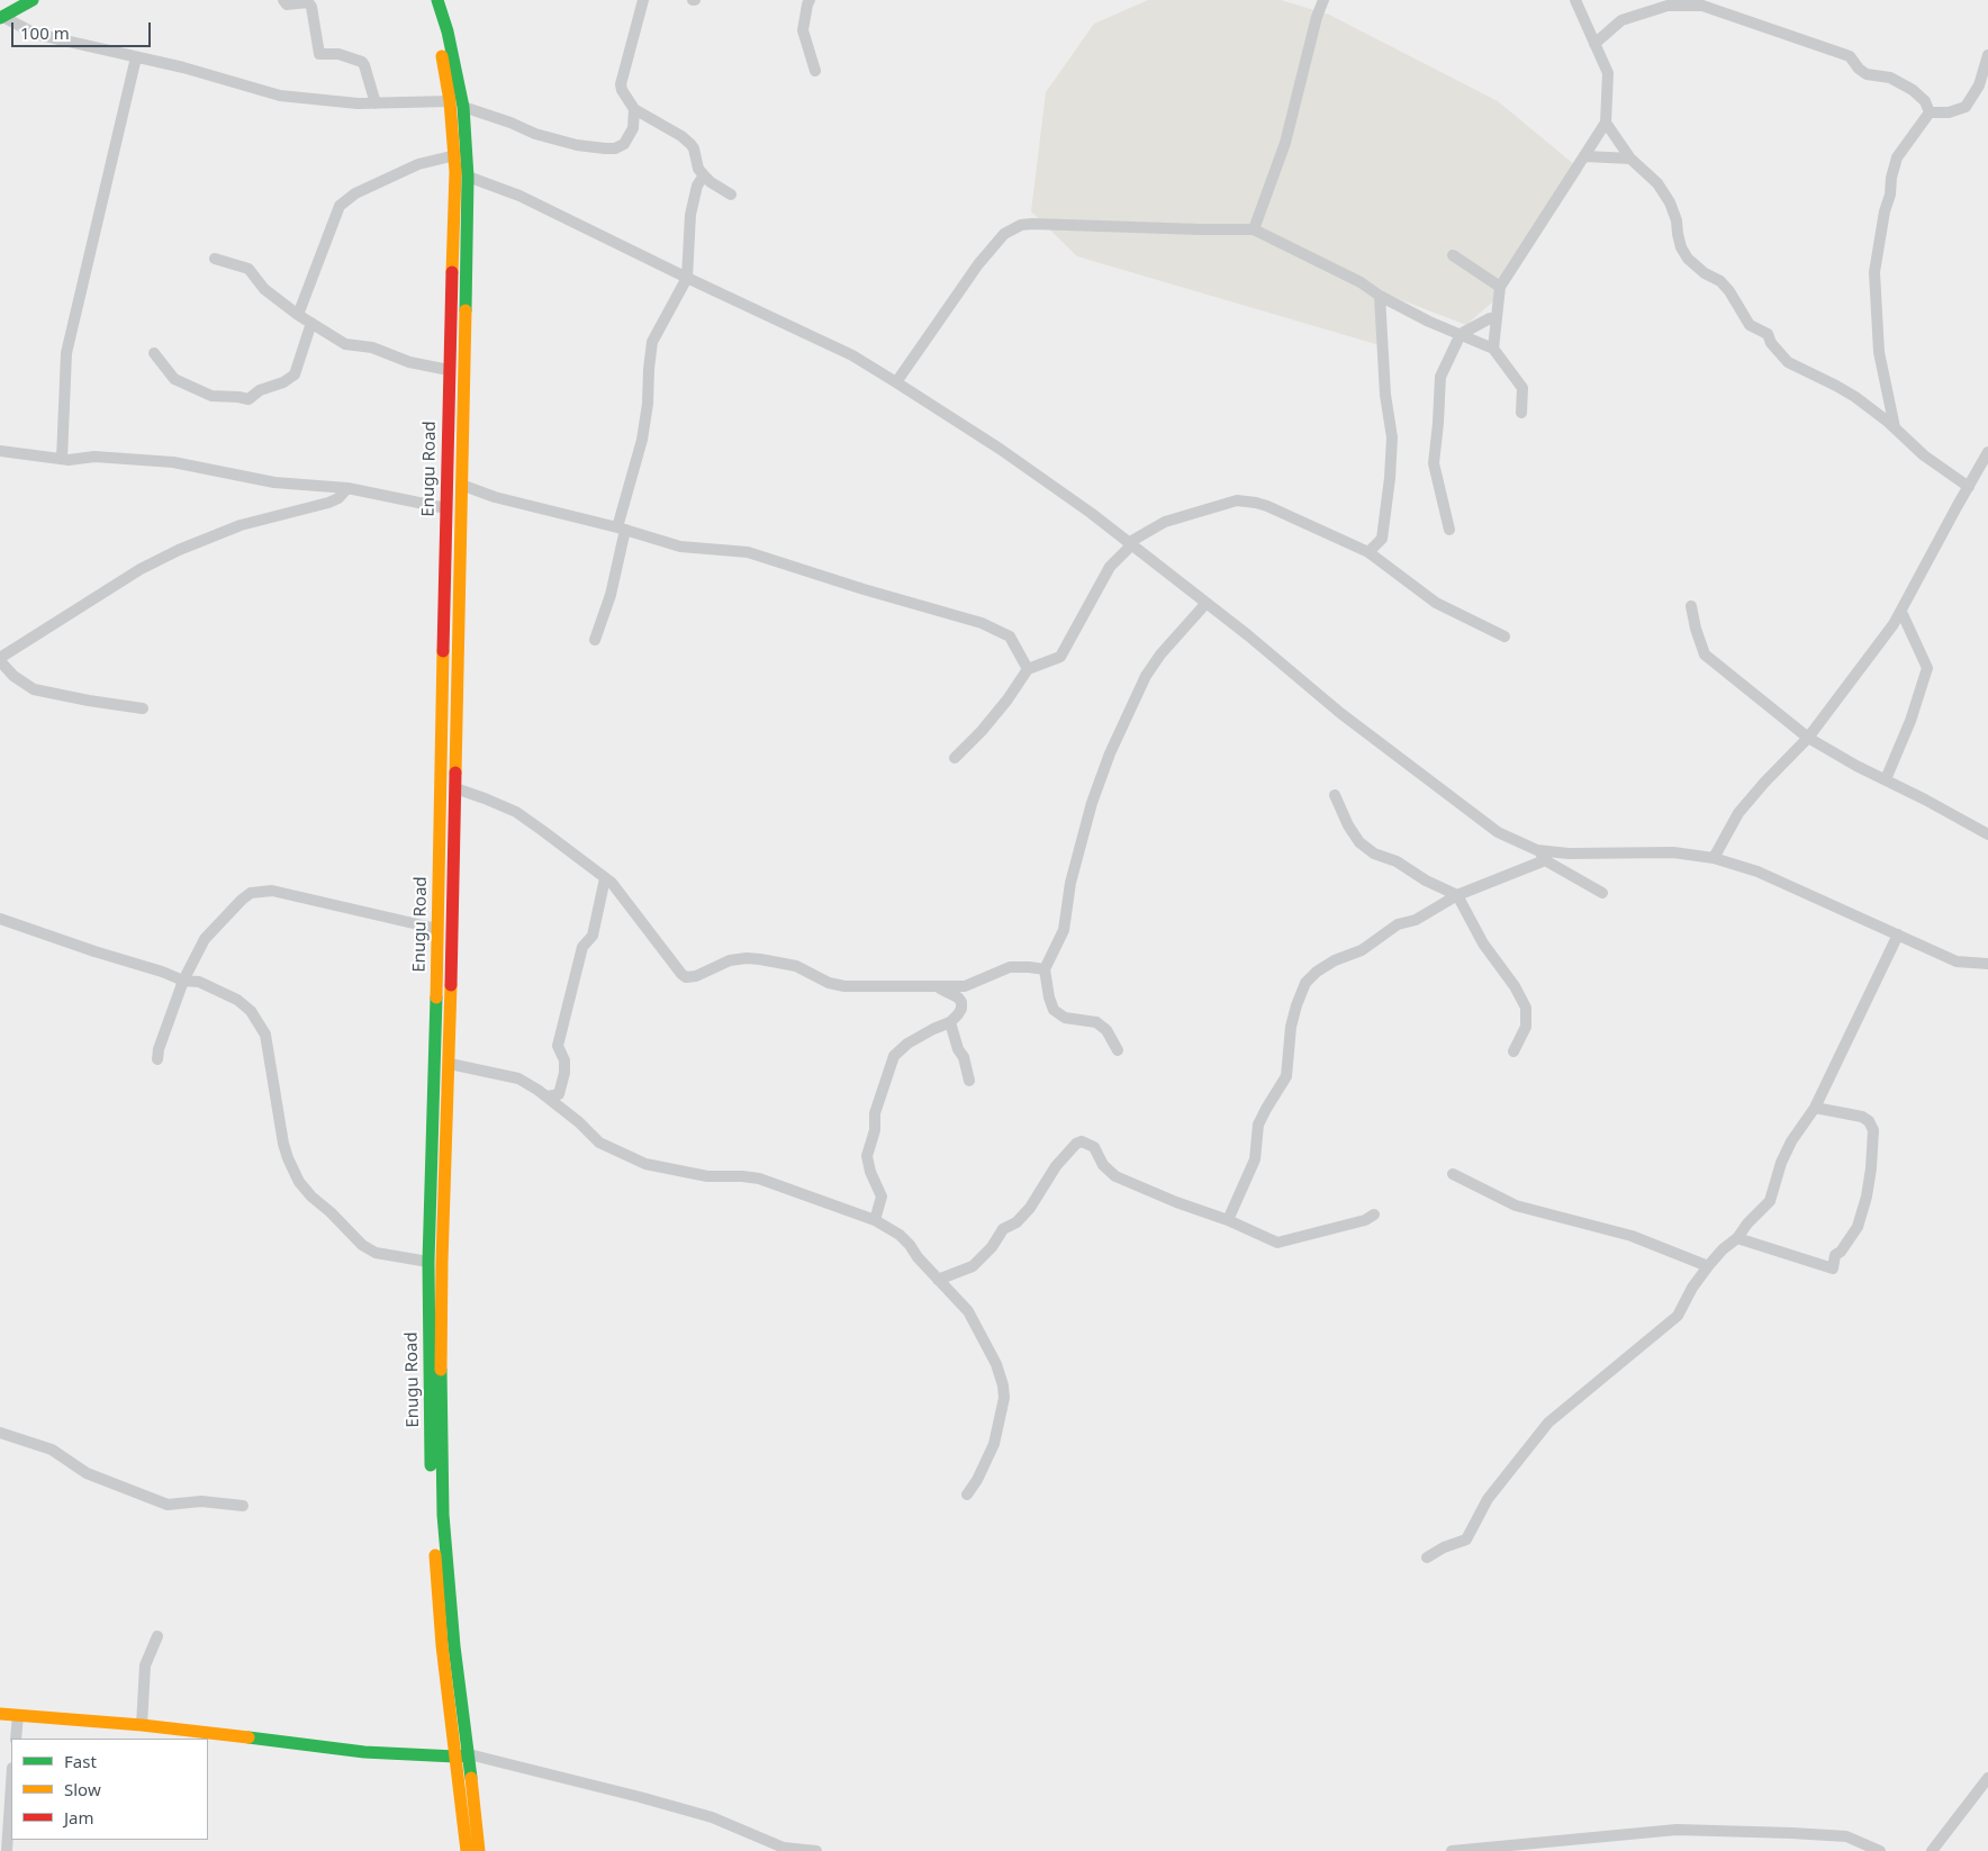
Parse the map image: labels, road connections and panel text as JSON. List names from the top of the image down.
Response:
{
  "streets": {
    "main road": ["Enugu Road"]
  },
  "legend": ["Fast", "Slow", "Jam"],
  "scale_bar": "100 m"
}
